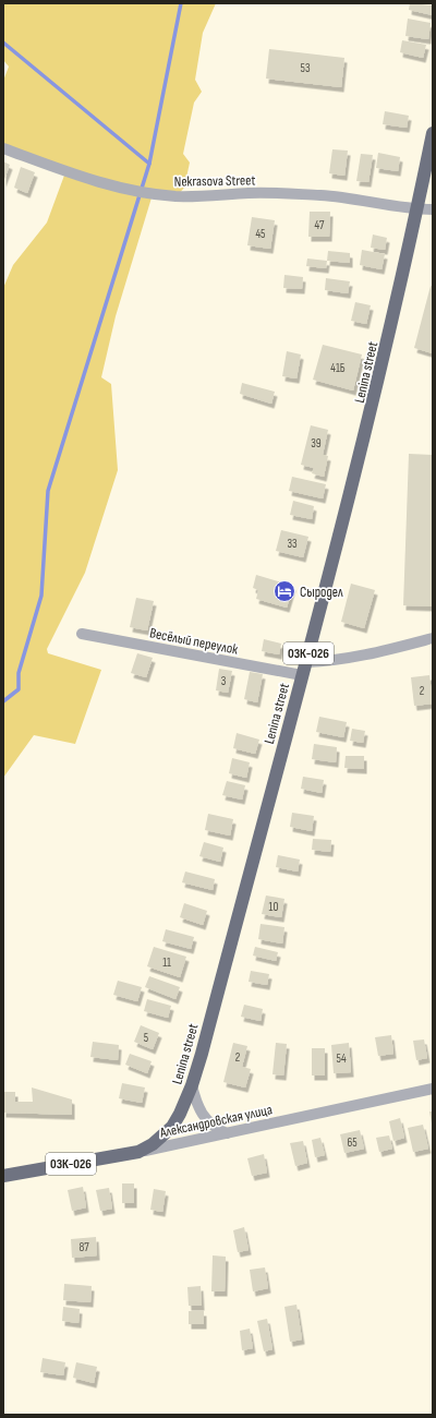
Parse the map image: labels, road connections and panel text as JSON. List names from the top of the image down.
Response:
{
  "streets": {
    "main road": ["Lenina street", "03К-026", "Александровская улица"],
    "street": ["Nekrasova Street", "Весёлый переулок"]
  },
  "crossings": [
    ["Nekrasova Street", "Lenina street"],
    ["Lenina street", "Весёлый переулок"],
    ["Lenina street", "Александровская улица"]
  ],
  "places": {
    "hotel": ["Сыродел"]
  },
  "house_numbers": [
    "53",
    "47",
    "45",
    "41Б",
    "39",
    "33",
    "3",
    "2",
    "10",
    "11",
    "5",
    "2",
    "54",
    "65",
    "87"
  ]
}
